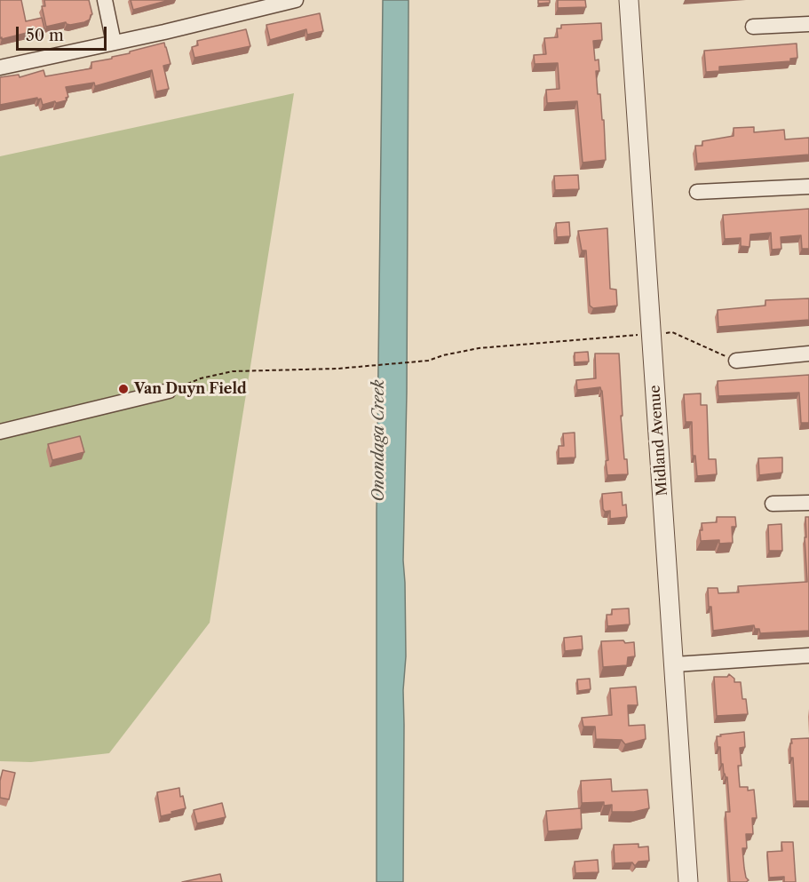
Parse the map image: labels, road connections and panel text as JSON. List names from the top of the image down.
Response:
{
  "streets": {
    "street": ["Midland Avenue"]
  },
  "water": ["Onondaga Creek"],
  "places": ["Van Duyn Field"],
  "scale_bar": "50 m"
}
